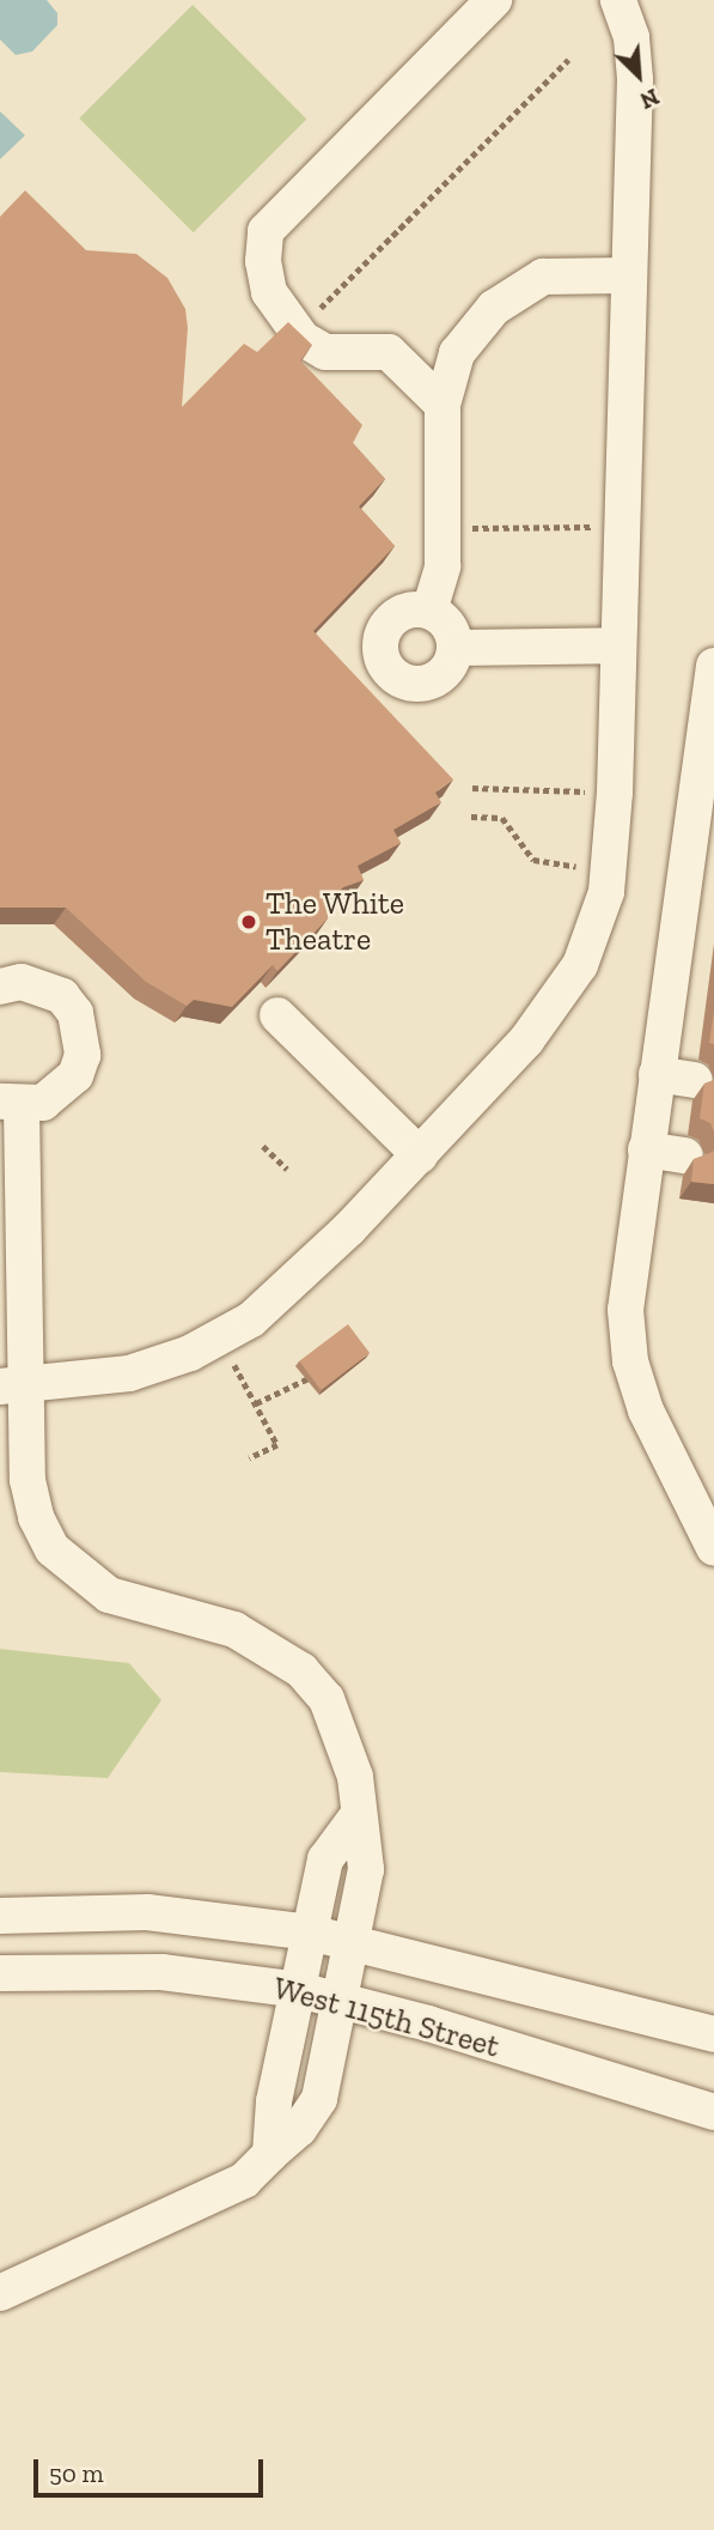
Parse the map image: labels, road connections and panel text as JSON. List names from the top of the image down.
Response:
{
  "streets": {
    "street": ["West 115th Street"]
  },
  "places": ["The White Theatre"],
  "scale_bar": "50 m",
  "north": "bottom right"
}
